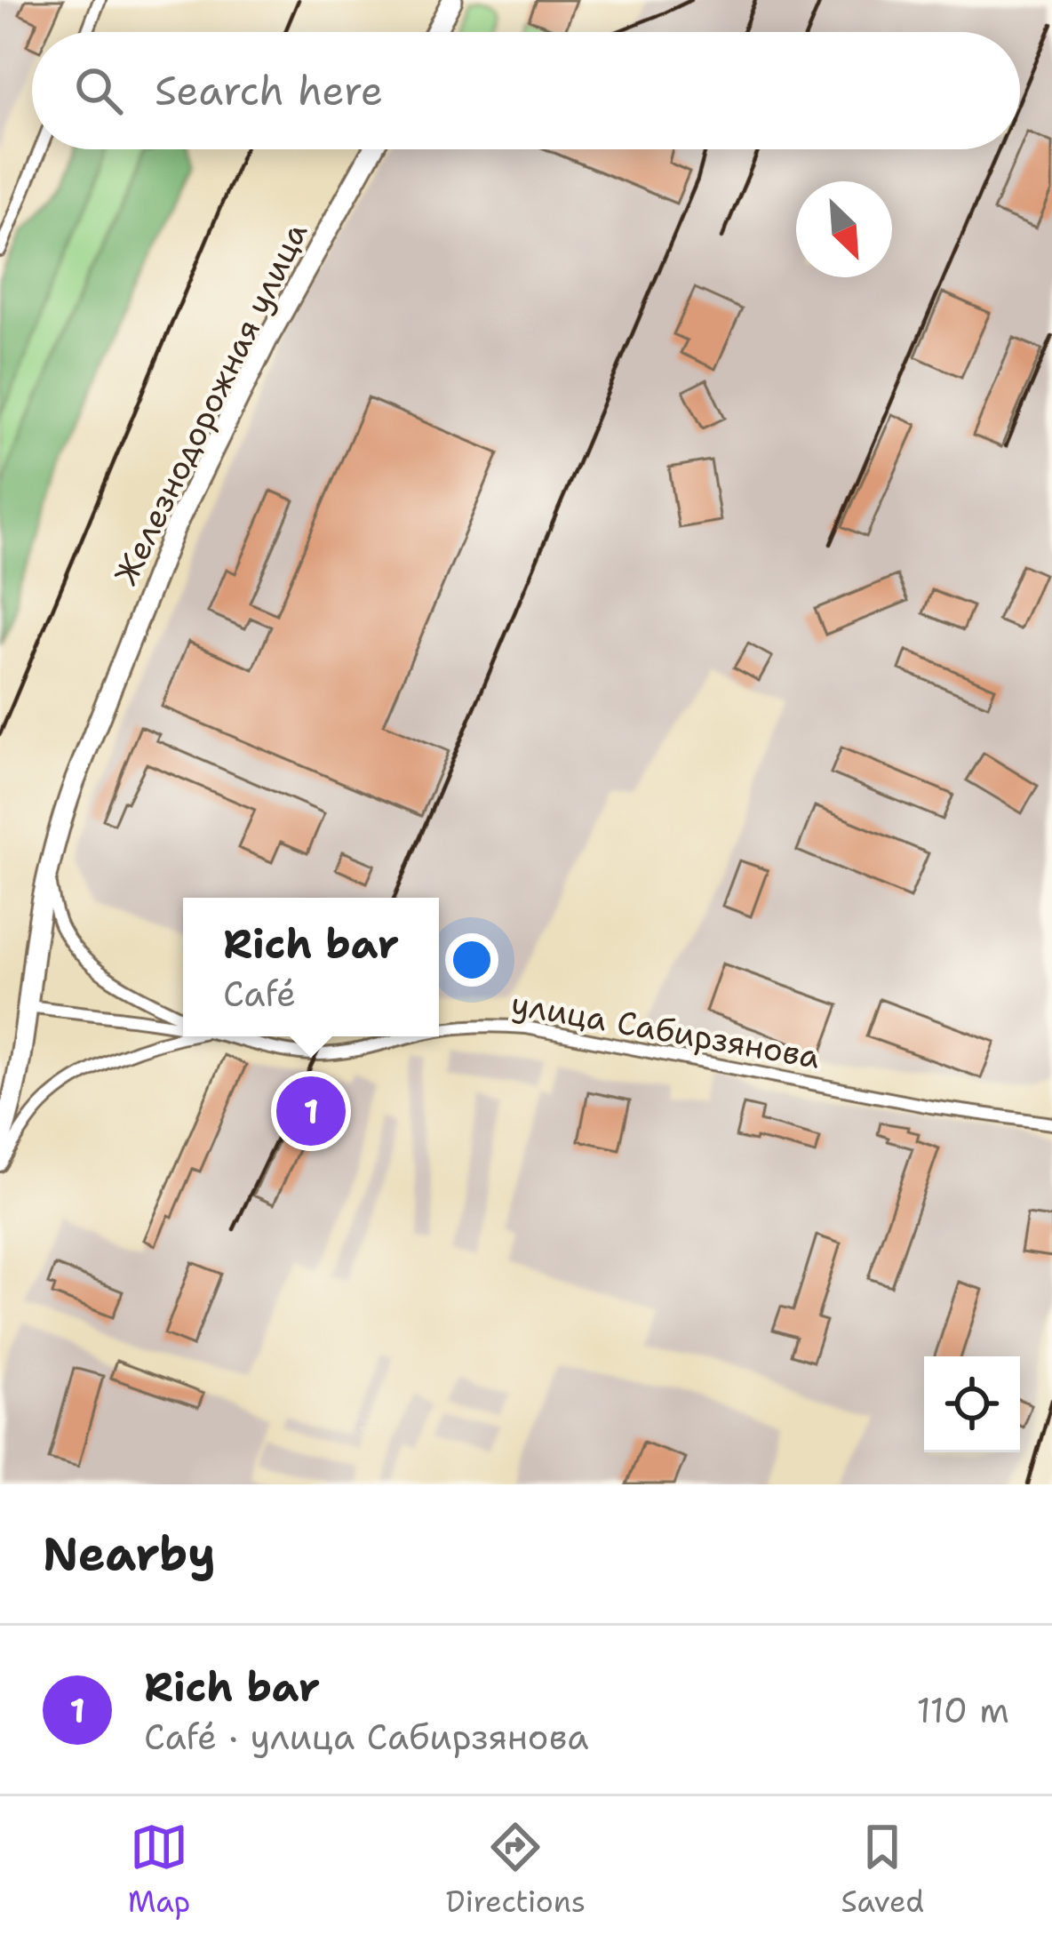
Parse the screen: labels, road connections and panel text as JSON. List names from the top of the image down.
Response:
{
  "streets": {
    "main road": ["Железнодорожная улица"],
    "street": ["улица Сабирзянова"]
  },
  "crossings": [
    ["Железнодорожная улица", "улица Сабирзянова"]
  ],
  "north": "bottom right",
  "page": {
    "search": "Search here",
    "popup": ["Rich bar", "Café"],
    "pins": "1",
    "heading": "Nearby",
    "list": [
      {
        "mark": "1",
        "name": "Rich bar",
        "note": "Café · улица Сабирзянова",
        "value": "110 m"
      }
    ],
    "nav": ["Map", "Directions", "Saved"]
  }
}
